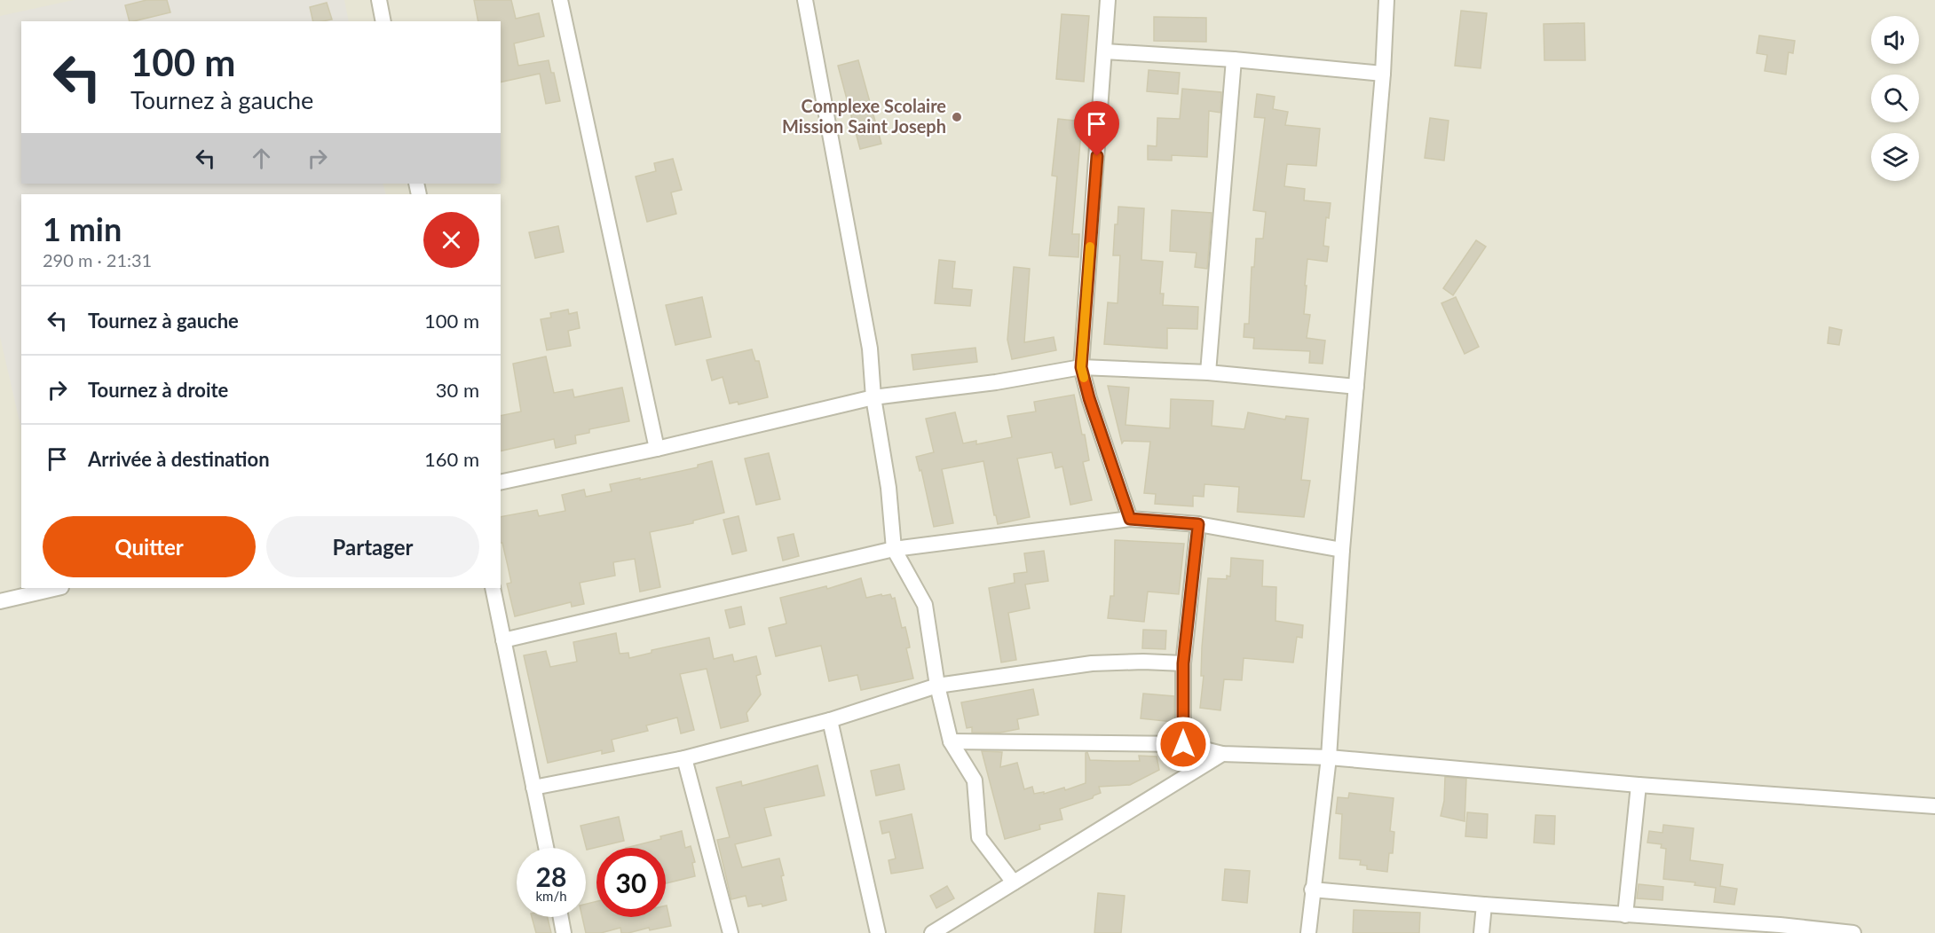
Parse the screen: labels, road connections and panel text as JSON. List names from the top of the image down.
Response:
{
  "places": ["Complexe Scolaire Mission Saint Joseph"],
  "page": {
    "turn": ["100 m", "Tournez à gauche"],
    "heading": ["1 min", "290 m · 21:31"],
    "list": [
      {
        "name": "Tournez à gauche",
        "value": "100 m"
      },
      {
        "name": "Tournez à droite",
        "value": "30 m"
      },
      {
        "name": "Arrivée à destination",
        "value": "160 m"
      }
    ],
    "buttons": ["Quitter", "Partager"],
    "speed": "28 km/h",
    "limit": "30"
  }
}
